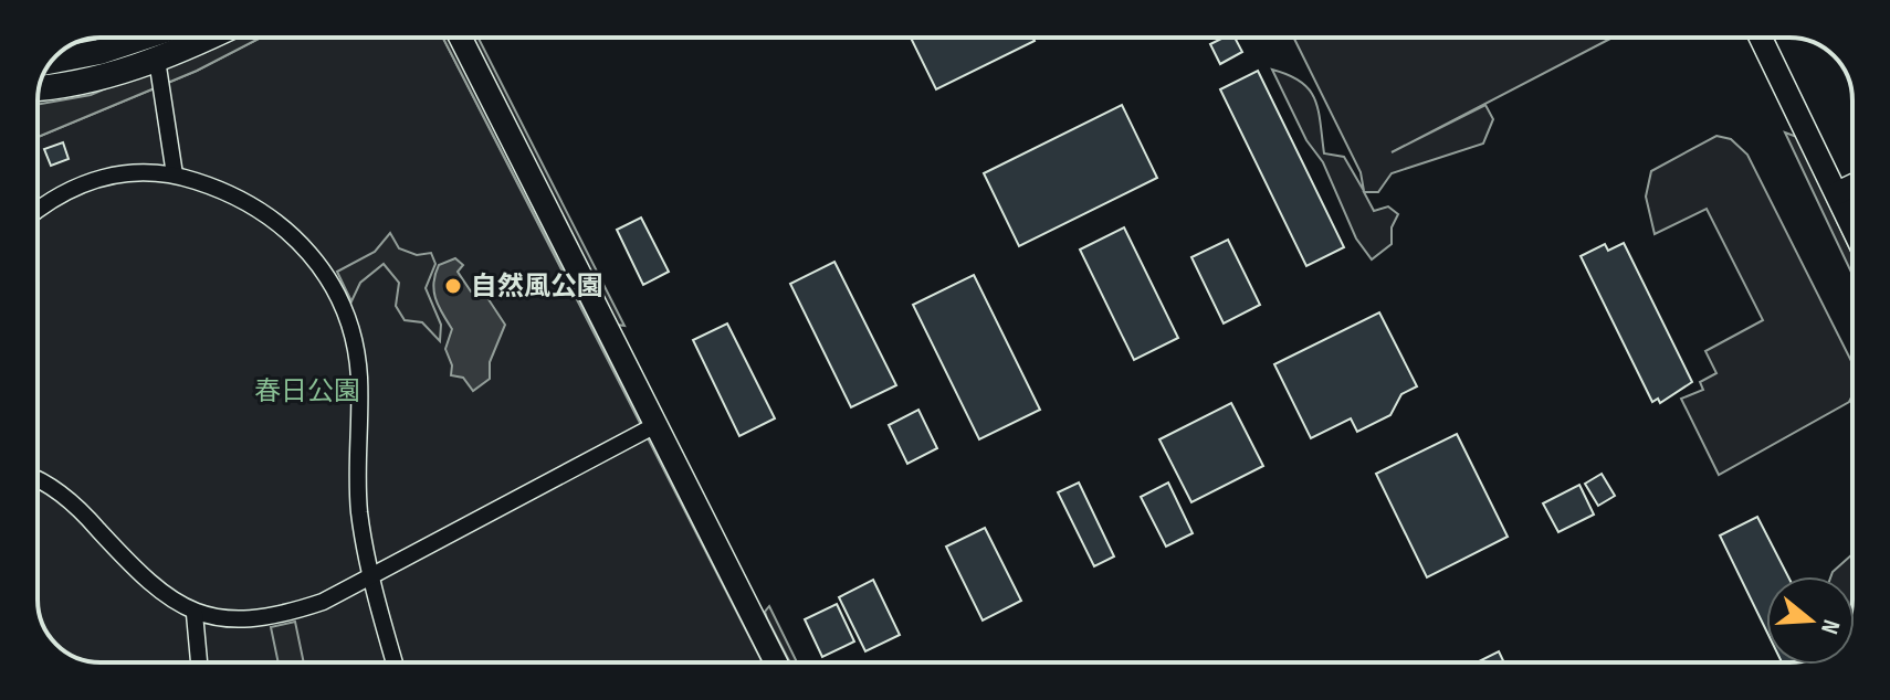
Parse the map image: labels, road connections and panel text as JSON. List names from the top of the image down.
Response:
{
  "parks": ["春日公園"],
  "places": ["自然風公園"],
  "north": "right"
}
